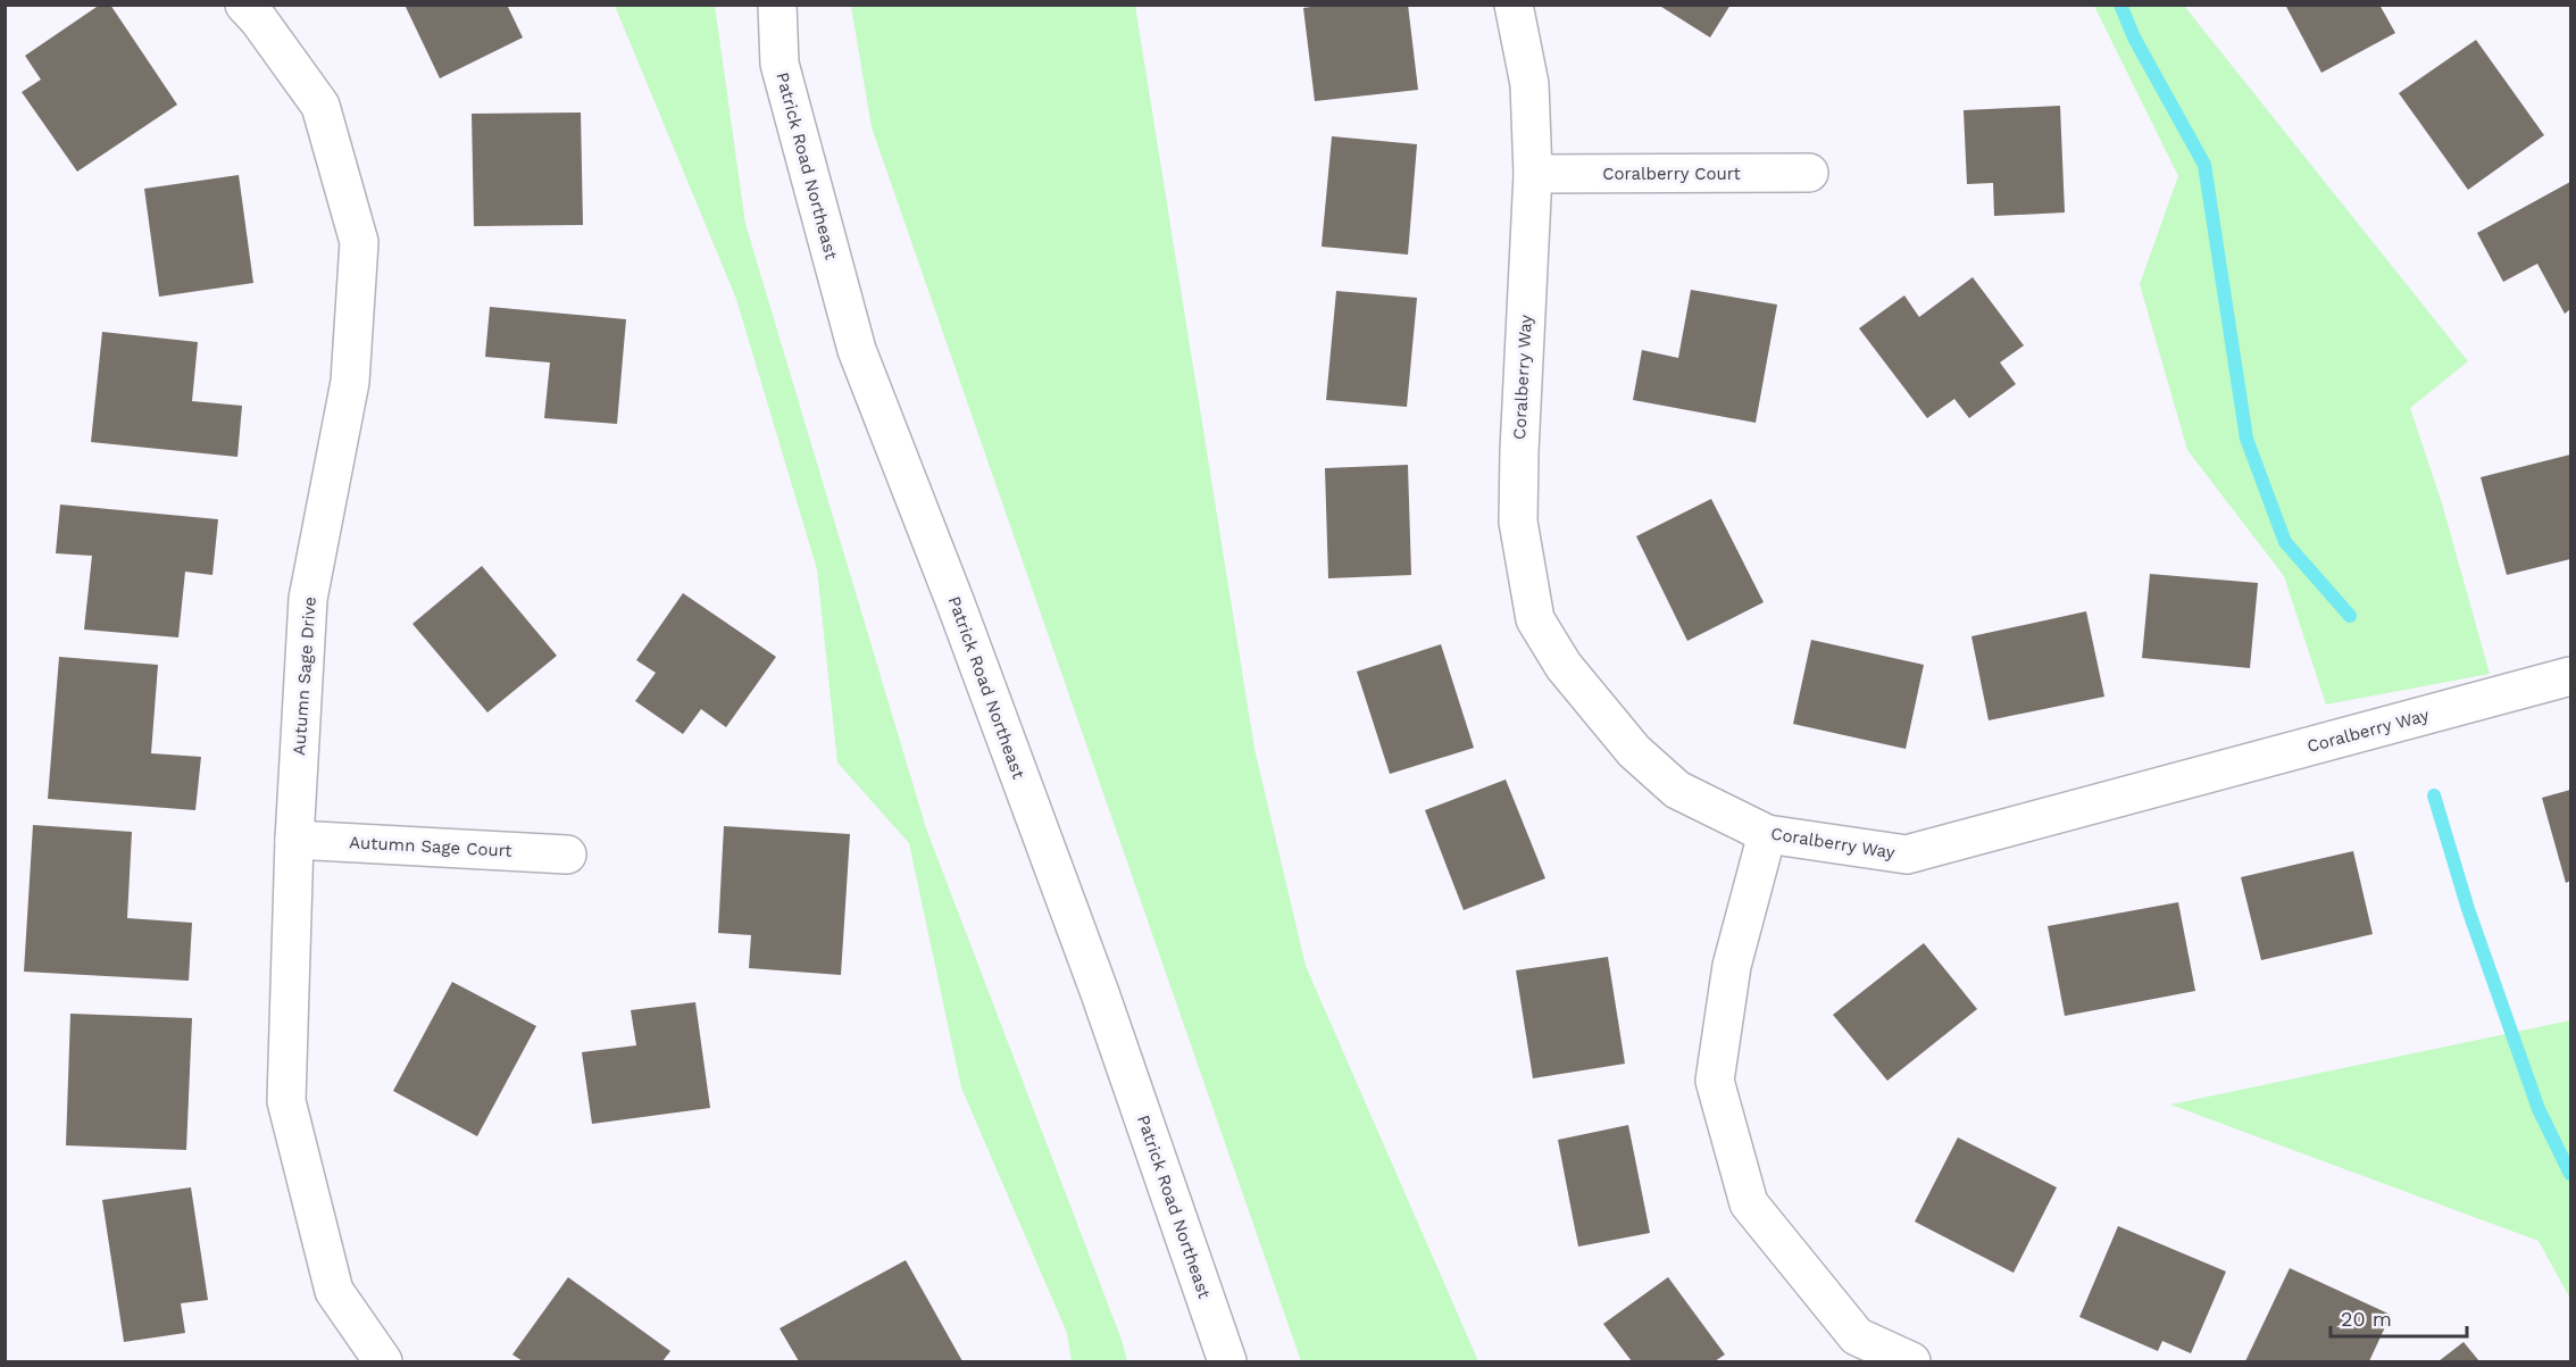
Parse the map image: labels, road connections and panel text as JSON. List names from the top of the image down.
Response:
{
  "streets": {
    "street": [
      "Patrick Road Northeast",
      "Coralberry Court",
      "Coralberry Way",
      "Autumn Sage Drive",
      "Autumn Sage Court"
    ]
  },
  "crossings": [
    ["Coralberry Court", "Coralberry Way"],
    ["Autumn Sage Drive", "Autumn Sage Court"]
  ],
  "scale_bar": "20 m"
}
